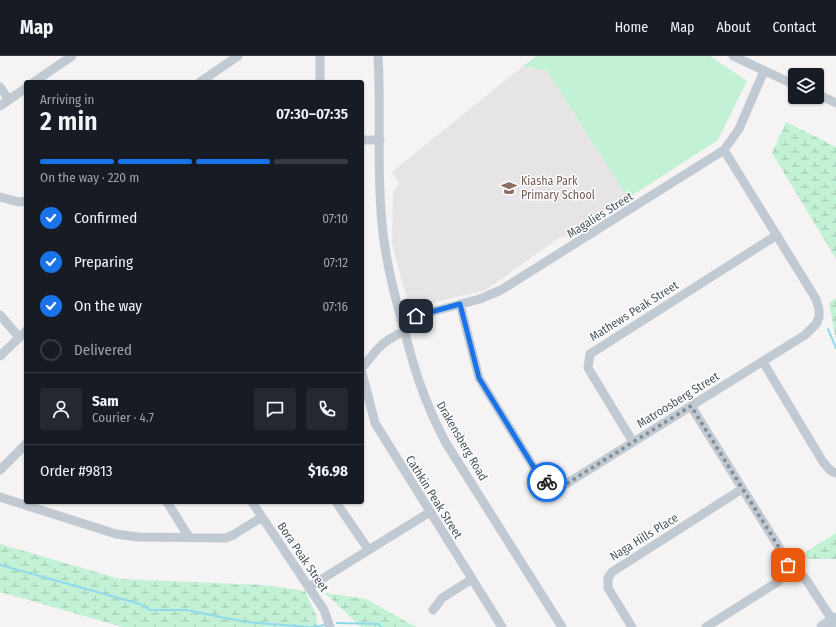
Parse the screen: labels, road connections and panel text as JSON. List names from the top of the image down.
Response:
{
  "streets": {
    "street": [
      "Magalies Street",
      "Mathews Peak Street",
      "Matroosberg Street",
      "Drakensberg Road",
      "Cathkin Peak Street",
      "Naga Hills Place",
      "Bora Peak Street"
    ]
  },
  "crossings": [
    ["Magalies Street", "Matroosberg Street"],
    ["Magalies Street", "Drakensberg Road"],
    ["Mathews Peak Street", "Matroosberg Street"]
  ],
  "places": {
    "school or university": ["Kiasha Park Primary School"]
  },
  "page": {
    "header": "Map",
    "nav": [
      "Home",
      "Map",
      "About",
      "Contact"
    ],
    "heading": ["2 min", "Arriving in", "07:30–07:35"],
    "panel": [
      "Sam",
      "Courier · 4.7",
      "Order #9813",
      "$16.98"
    ],
    "bar": "On the way · 220 m",
    "list": [
      ["Confirmed", "07:10"],
      ["Preparing", "07:12"],
      ["On the way", "07:16"],
      "Delivered"
    ]
  }
}
